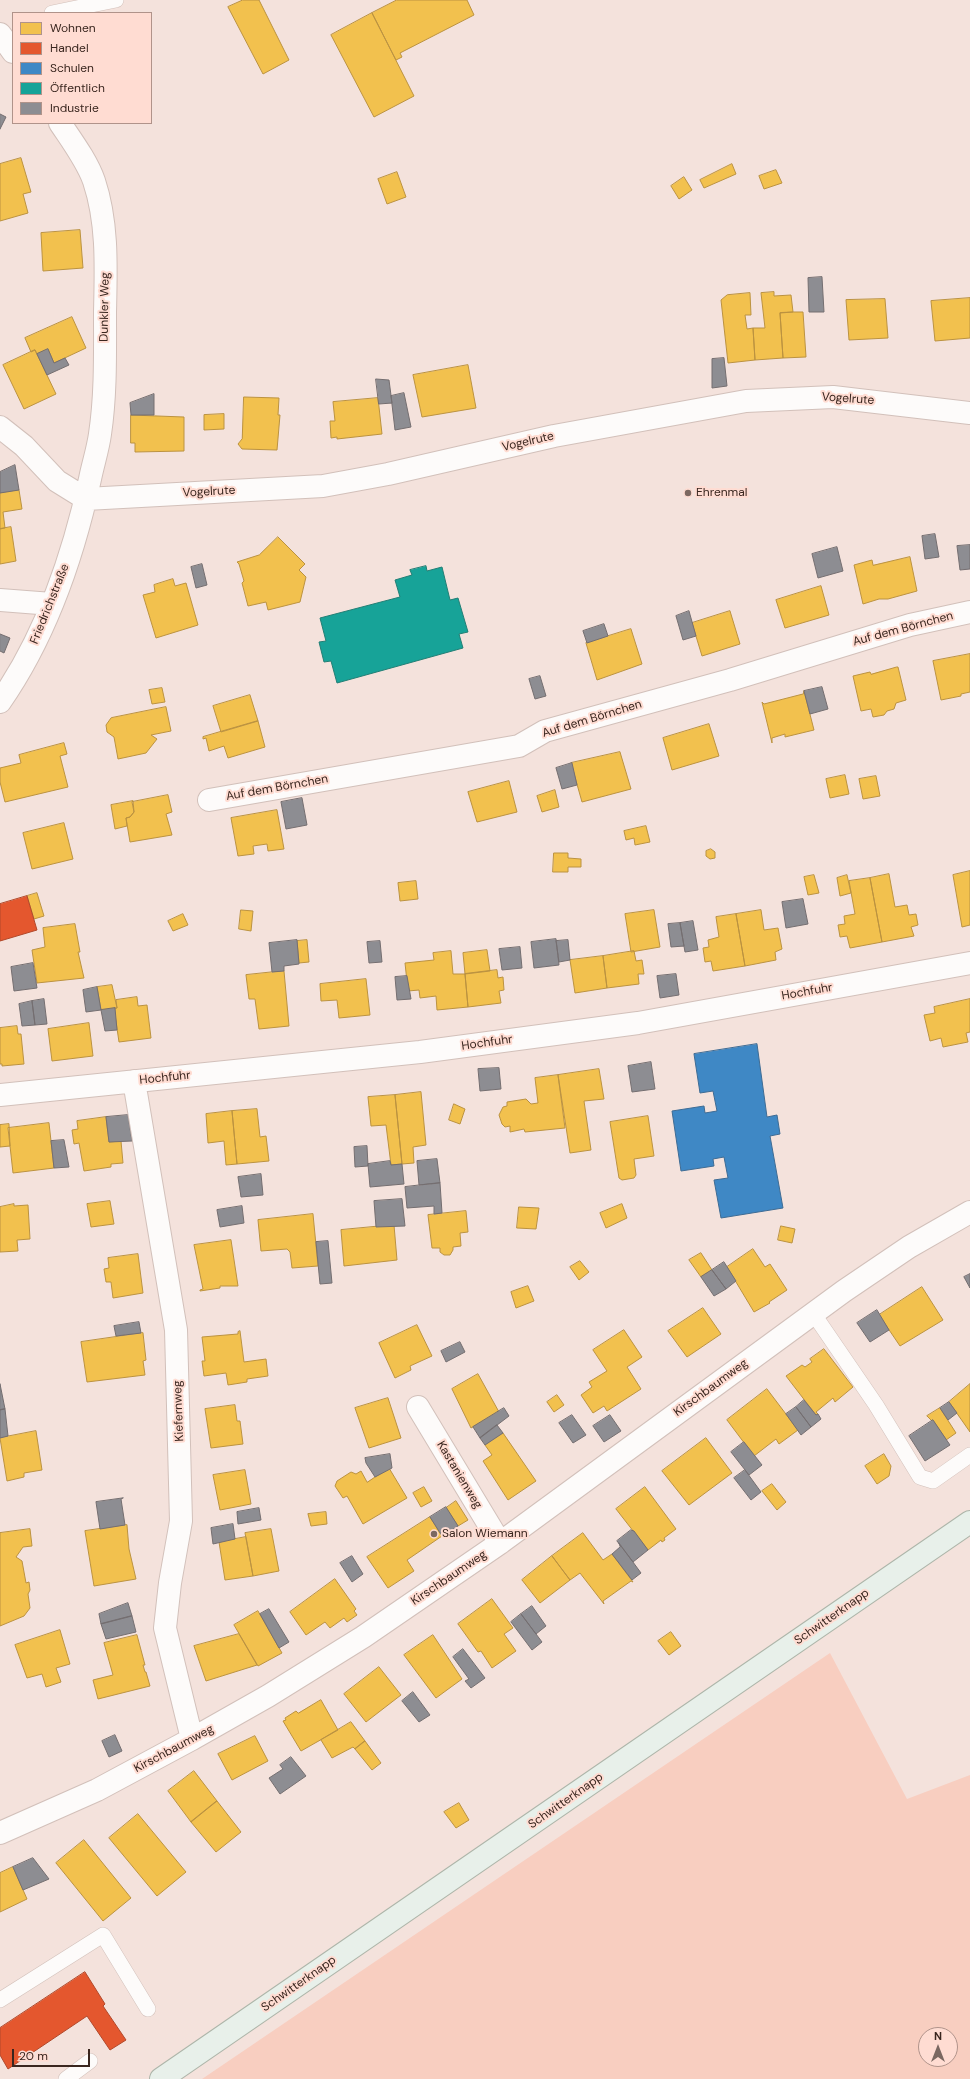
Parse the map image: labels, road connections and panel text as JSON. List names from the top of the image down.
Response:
{
  "streets": {
    "main road": ["Schwitterknapp"],
    "street": [
      "Dunkler Weg",
      "Vogelrute",
      "Friedrichstraße",
      "Auf dem Börnchen",
      "Hochfuhr",
      "Kirschbaumweg",
      "Kiefernweg",
      "Kastanienweg"
    ]
  },
  "crossings": [
    ["Dunkler Weg", "Vogelrute"],
    ["Dunkler Weg", "Friedrichstraße"],
    ["Vogelrute", "Friedrichstraße"],
    ["Hochfuhr", "Kiefernweg"],
    ["Kirschbaumweg", "Kiefernweg"],
    ["Kirschbaumweg", "Kastanienweg"]
  ],
  "places": ["Ehrenmal", "Salon Wiemann"],
  "legend": [
    "Wohnen",
    "Handel",
    "Schulen",
    "Öffentlich",
    "Industrie"
  ],
  "scale_bar": "20 m",
  "north": "top"
}
